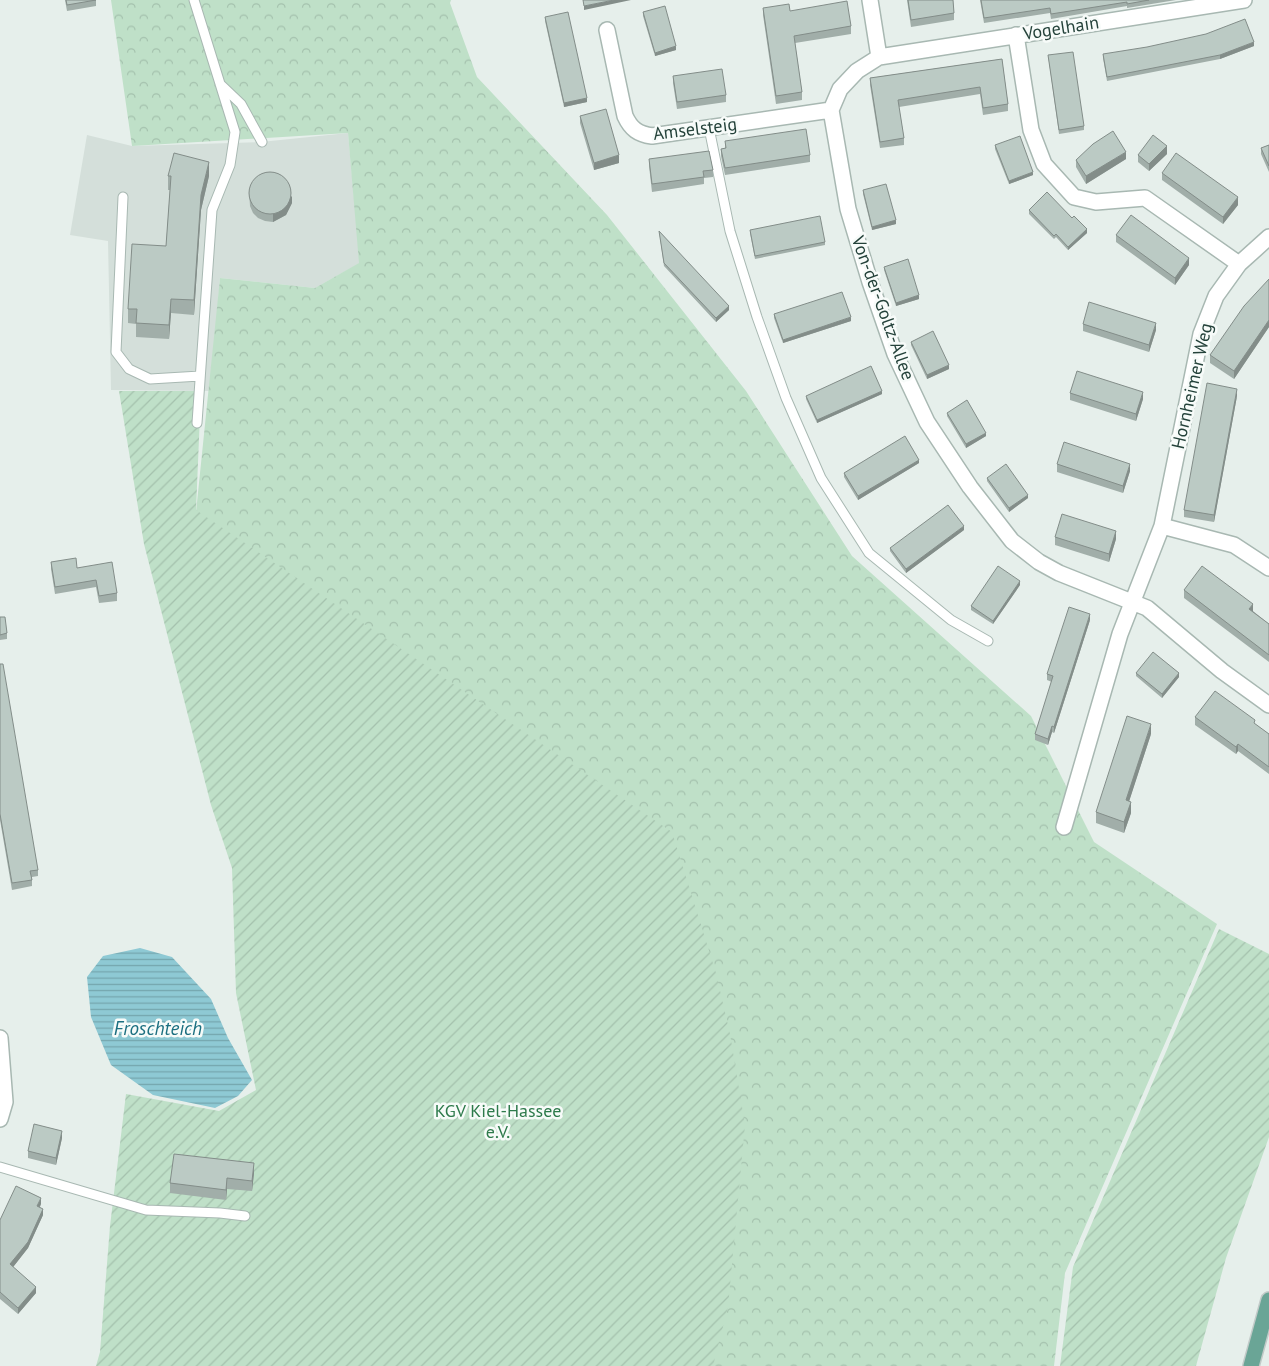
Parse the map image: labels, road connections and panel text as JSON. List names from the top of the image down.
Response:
{
  "streets": {
    "street": [
      "Vogelhain",
      "Amselsteig",
      "Von-der-Goltz-Allee",
      "Hornheimer Weg"
    ]
  },
  "crossings": [
    ["Amselsteig", "Von-der-Goltz-Allee"],
    ["Von-der-Goltz-Allee", "Hornheimer Weg"]
  ],
  "water": ["Froschteich"],
  "parks": ["KGV Kiel-Hassee e.V."]
}
